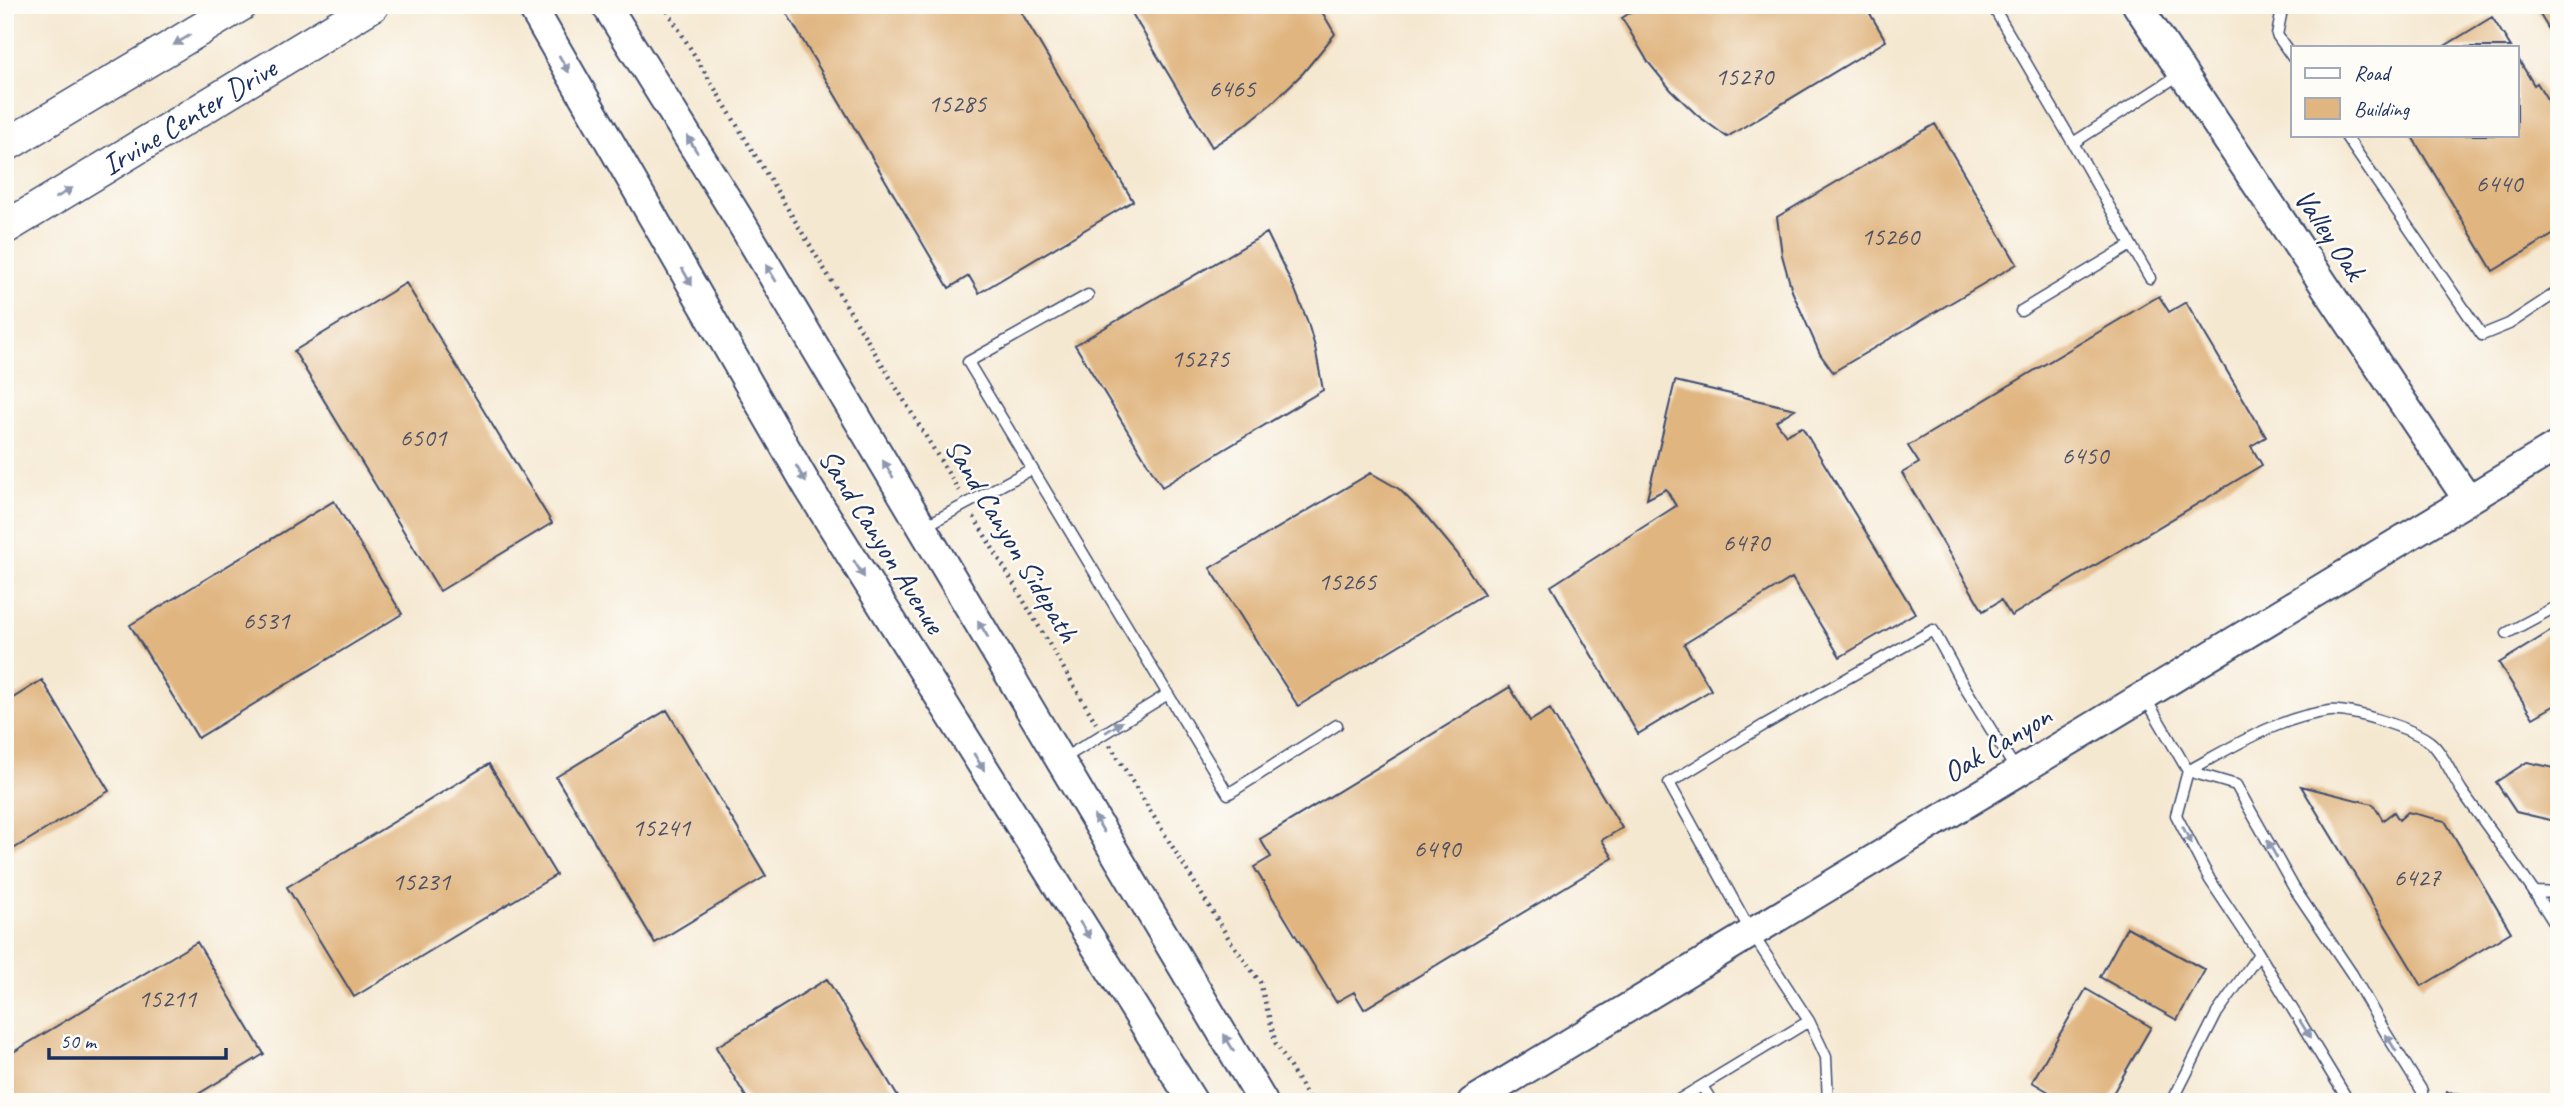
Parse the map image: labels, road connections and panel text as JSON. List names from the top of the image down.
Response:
{
  "streets": {
    "main road": [
      "Irvine Center Drive",
      "Valley Oak",
      "Sand Canyon Avenue",
      "Oak Canyon"
    ],
    "path": ["Sand Canyon Sidepath"]
  },
  "crossings": [
    ["Valley Oak", "Oak Canyon"]
  ],
  "house_numbers": [
    "15270",
    "6465",
    "15285",
    "6440",
    "15260",
    "15275",
    "6501",
    "6450",
    "6470",
    "15265",
    "6531",
    "15241",
    "6490",
    "6427",
    "15231",
    "15211"
  ],
  "legend": ["Road", "Building"],
  "scale_bar": "50 m"
}
